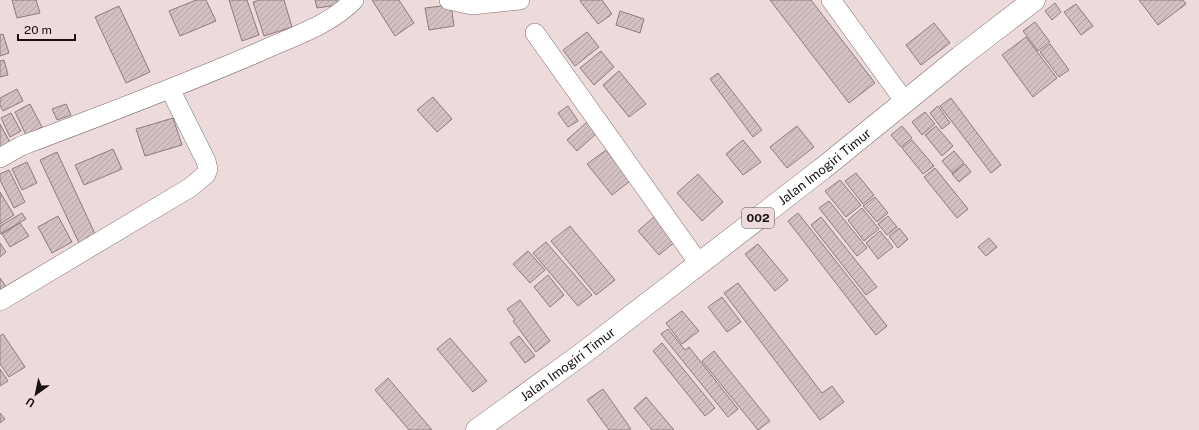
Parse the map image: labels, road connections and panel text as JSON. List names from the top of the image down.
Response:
{
  "streets": {
    "main road": ["Jalan Imogiri Timur", "002"]
  },
  "scale_bar": "20 m",
  "north": "bottom left"
}
